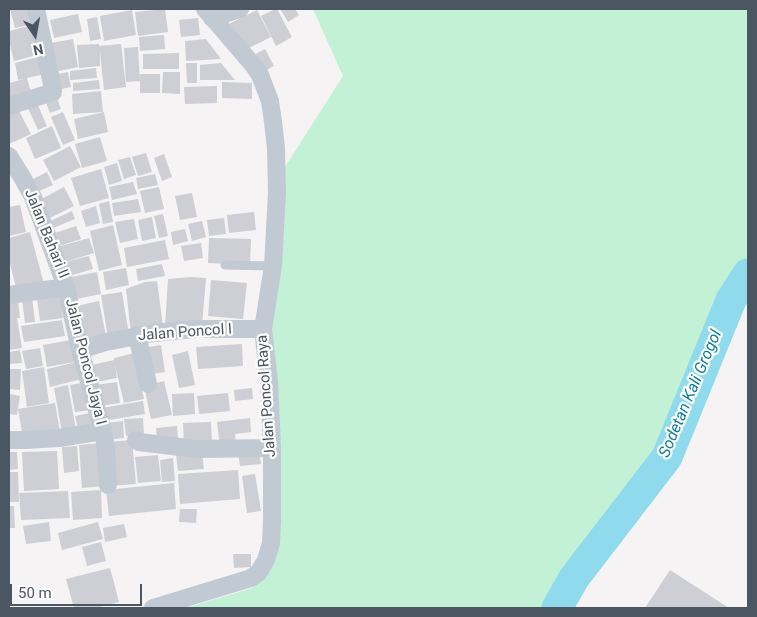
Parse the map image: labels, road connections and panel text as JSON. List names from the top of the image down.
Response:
{
  "streets": {
    "street": [
      "Jalan Bahari II",
      "Jalan Poncol I",
      "Jalan Poncol Jaya I",
      "Jalan Poncol Raya"
    ]
  },
  "crossings": [
    ["Jalan Bahari II", "Jalan Poncol Jaya I"],
    ["Jalan Poncol I", "Jalan Poncol Jaya I"],
    ["Jalan Poncol I", "Jalan Poncol Raya"]
  ],
  "water": ["Sodetan Kali Grogol"],
  "scale_bar": "50 m",
  "north": "bottom"
}
